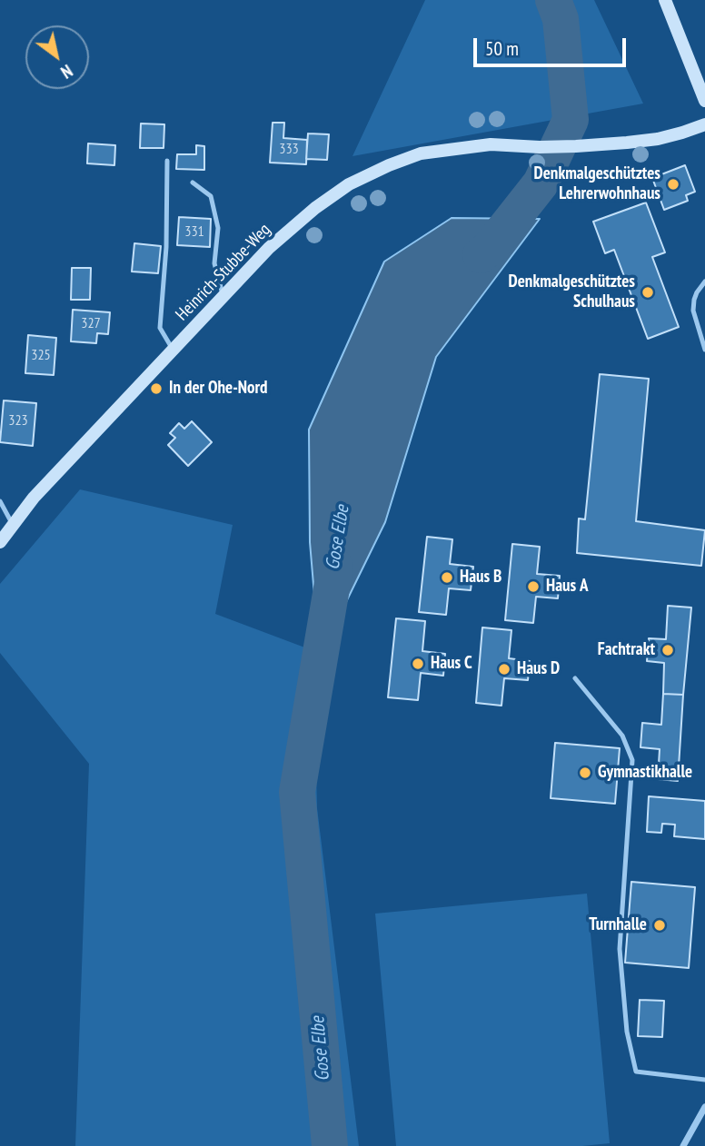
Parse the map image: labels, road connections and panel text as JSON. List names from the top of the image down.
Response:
{
  "streets": {
    "main road": ["Heinrich-Stubbe-Weg"]
  },
  "water": ["Gose Elbe"],
  "places": [
    "Denkmalgeschütztes Lehrerwohnhaus",
    "Denkmalgeschütztes Schulhaus",
    "In der Ohe-Nord",
    "Haus B",
    "Haus A",
    "Fachtrakt",
    "Haus C",
    "Haus D",
    "Gymnastikhalle",
    "Turnhalle"
  ],
  "house_numbers": [
    "333",
    "331",
    "327",
    "325",
    "323"
  ],
  "scale_bar": "50 m",
  "north": "bottom right"
}
